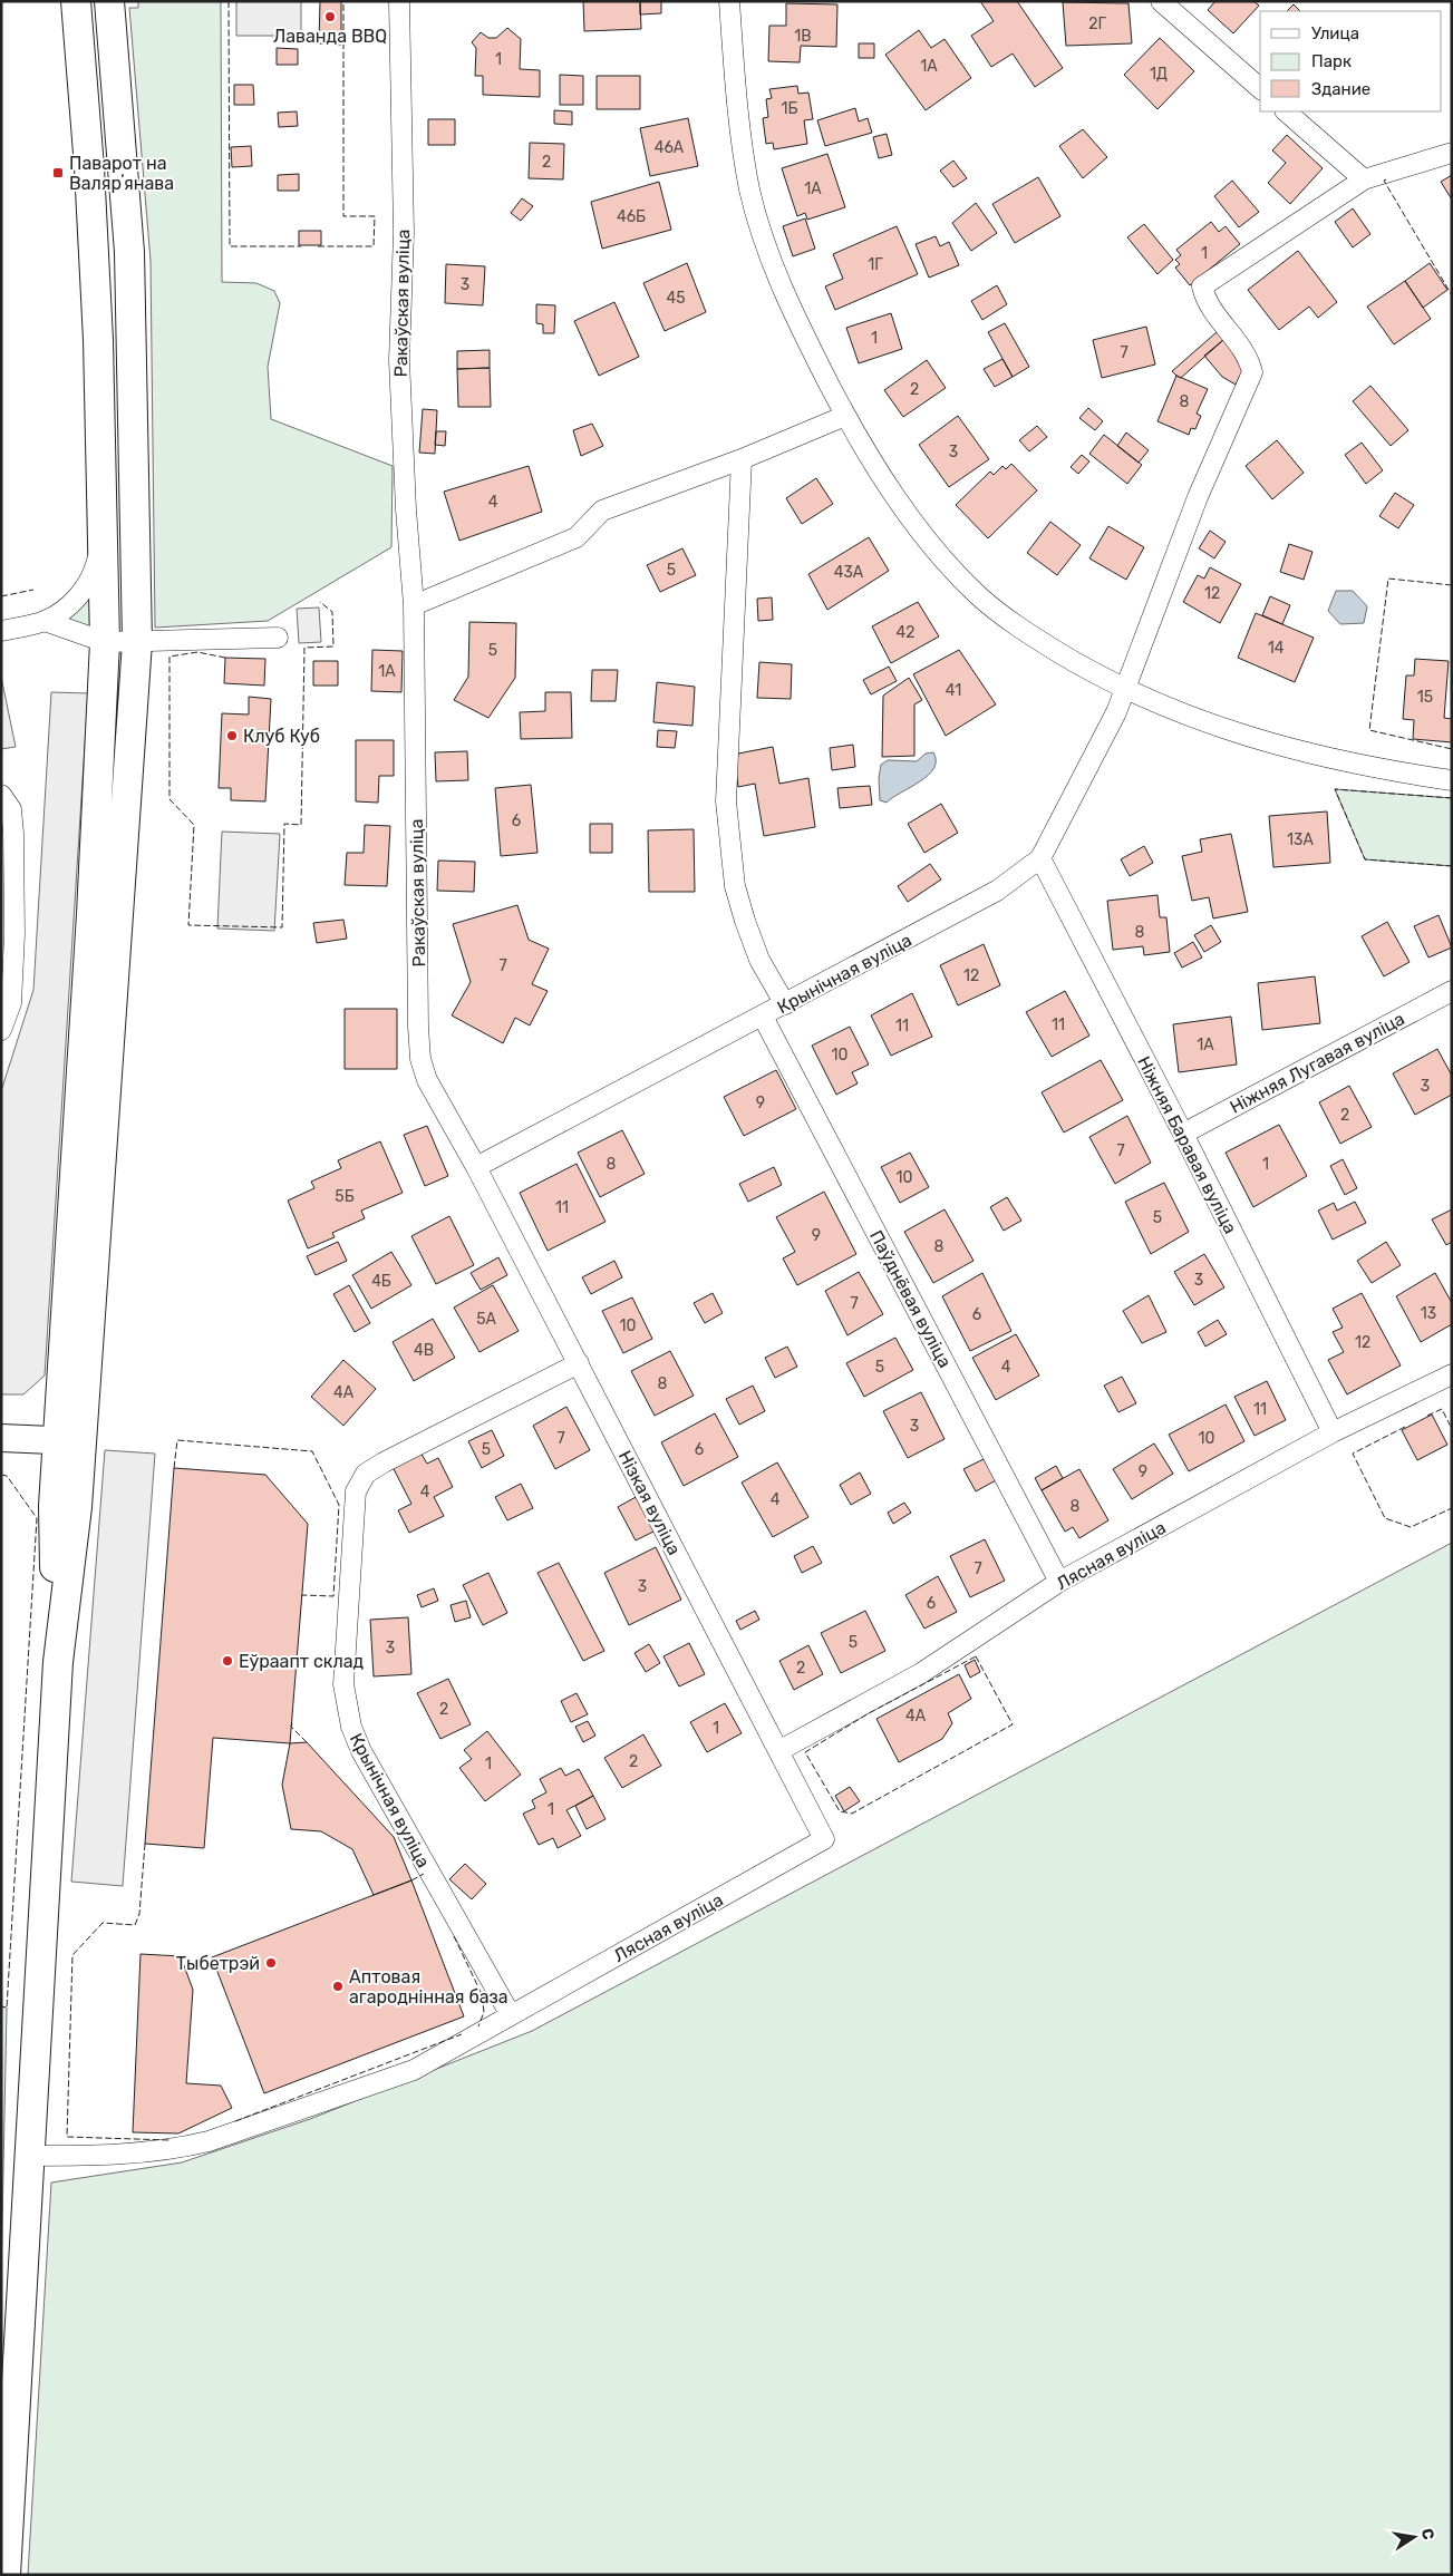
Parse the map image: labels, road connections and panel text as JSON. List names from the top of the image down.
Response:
{
  "streets": {
    "street": [
      "Ракаўская вуліца",
      "Крынічная вуліца",
      "Ніжняя Лугавая вуліца",
      "Ніжняя Баравая вуліца",
      "Паўднёвая вуліца",
      "Нізкая вуліца",
      "Лясная вуліца"
    ]
  },
  "crossings": [
    ["Ракаўская вуліца", "Крынічная вуліца"],
    ["Ракаўская вуліца", "Нізкая вуліца"],
    ["Крынічная вуліца", "Ніжняя Баравая вуліца"],
    ["Крынічная вуліца", "Паўднёвая вуліца"],
    ["Крынічная вуліца", "Нізкая вуліца"],
    ["Крынічная вуліца", "Лясная вуліца"],
    ["Ніжняя Лугавая вуліца", "Ніжняя Баравая вуліца"],
    ["Ніжняя Баравая вуліца", "Лясная вуліца"],
    ["Паўднёвая вуліца", "Лясная вуліца"],
    ["Нізкая вуліца", "Лясная вуліца"]
  ],
  "places": {
    "other": [
      "Лаванда BBQ",
      "Клуб Куб",
      "Еўраапт склад",
      "Тыбетрэй",
      "Аптовая агароднінная база"
    ],
    "transit": ["Паварот на Валярʼянава"]
  },
  "house_numbers": [
    "2Г",
    "1В",
    "1",
    "1А",
    "1Д",
    "1Б",
    "46А",
    "2",
    "1А",
    "46Б",
    "1",
    "1Г",
    "3",
    "45",
    "1",
    "7",
    "2",
    "8",
    "3",
    "4",
    "5",
    "43А",
    "12",
    "42",
    "14",
    "5",
    "1А",
    "41",
    "15",
    "6",
    "13А",
    "8",
    "7",
    "12",
    "11",
    "11",
    "1А",
    "10",
    "3",
    "9",
    "2",
    "7",
    "8",
    "1",
    "10",
    "5Б",
    "11",
    "5",
    "9",
    "8",
    "3",
    "4Б",
    "7",
    "13",
    "6",
    "5А",
    "10",
    "12",
    "4В",
    "5",
    "4",
    "8",
    "4А",
    "11",
    "3",
    "7",
    "10",
    "5",
    "6",
    "9",
    "4",
    "4",
    "8",
    "7",
    "3",
    "6",
    "5",
    "3",
    "2",
    "2",
    "4А",
    "1",
    "2",
    "1",
    "1"
  ],
  "legend": ["Улица", "Парк", "Здание"],
  "north": "right"
}
